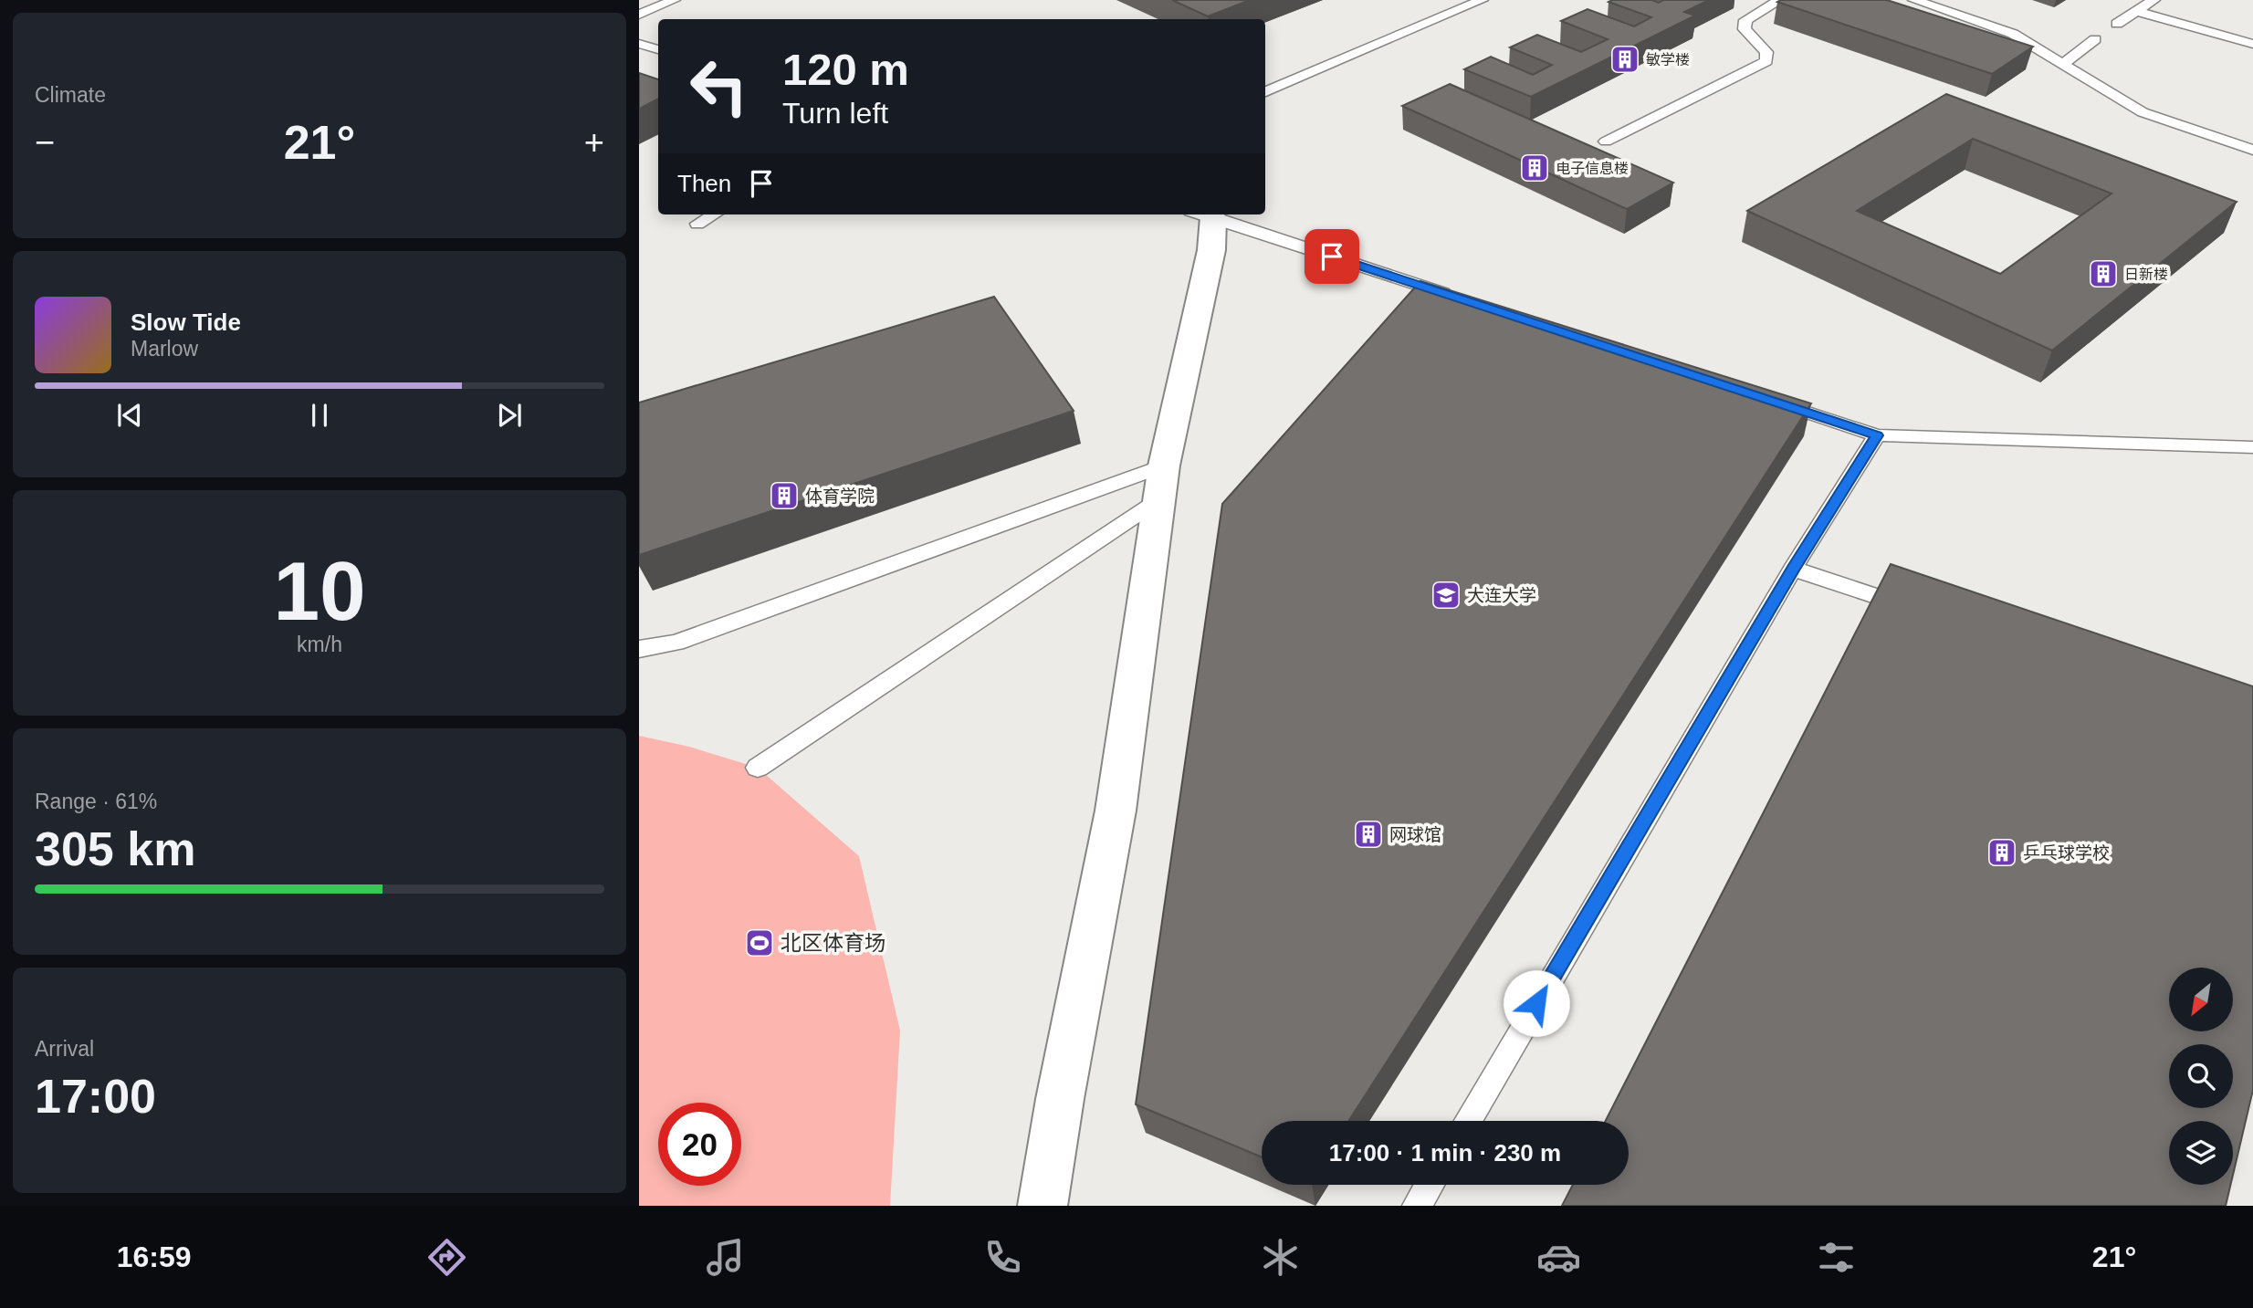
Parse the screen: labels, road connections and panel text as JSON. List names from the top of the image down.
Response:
{
  "places": {
    "building": [
      "敏学楼",
      "电子信息楼",
      "日新楼",
      "体育学院",
      "网球馆",
      "乒乓球学校"
    ],
    "school or university": ["大连大学"],
    "sports": ["北区体育场"]
  },
  "north": "bottom left",
  "page": {
    "tile": [
      "Climate",
      ["10", "km/h"],
      ["Range · 61%", "305 km"],
      ["Arrival", "17:00"]
    ],
    "turn": ["120 m", "Turn left"],
    "heat": ["−", "21°", "+"],
    "then": "Then",
    "song": ["Slow Tide", "Marlow"],
    "limit": "20",
    "trip": "17:00 · 1 min · 230 m",
    "tabs": ["16:59", "21°"]
  }
}
